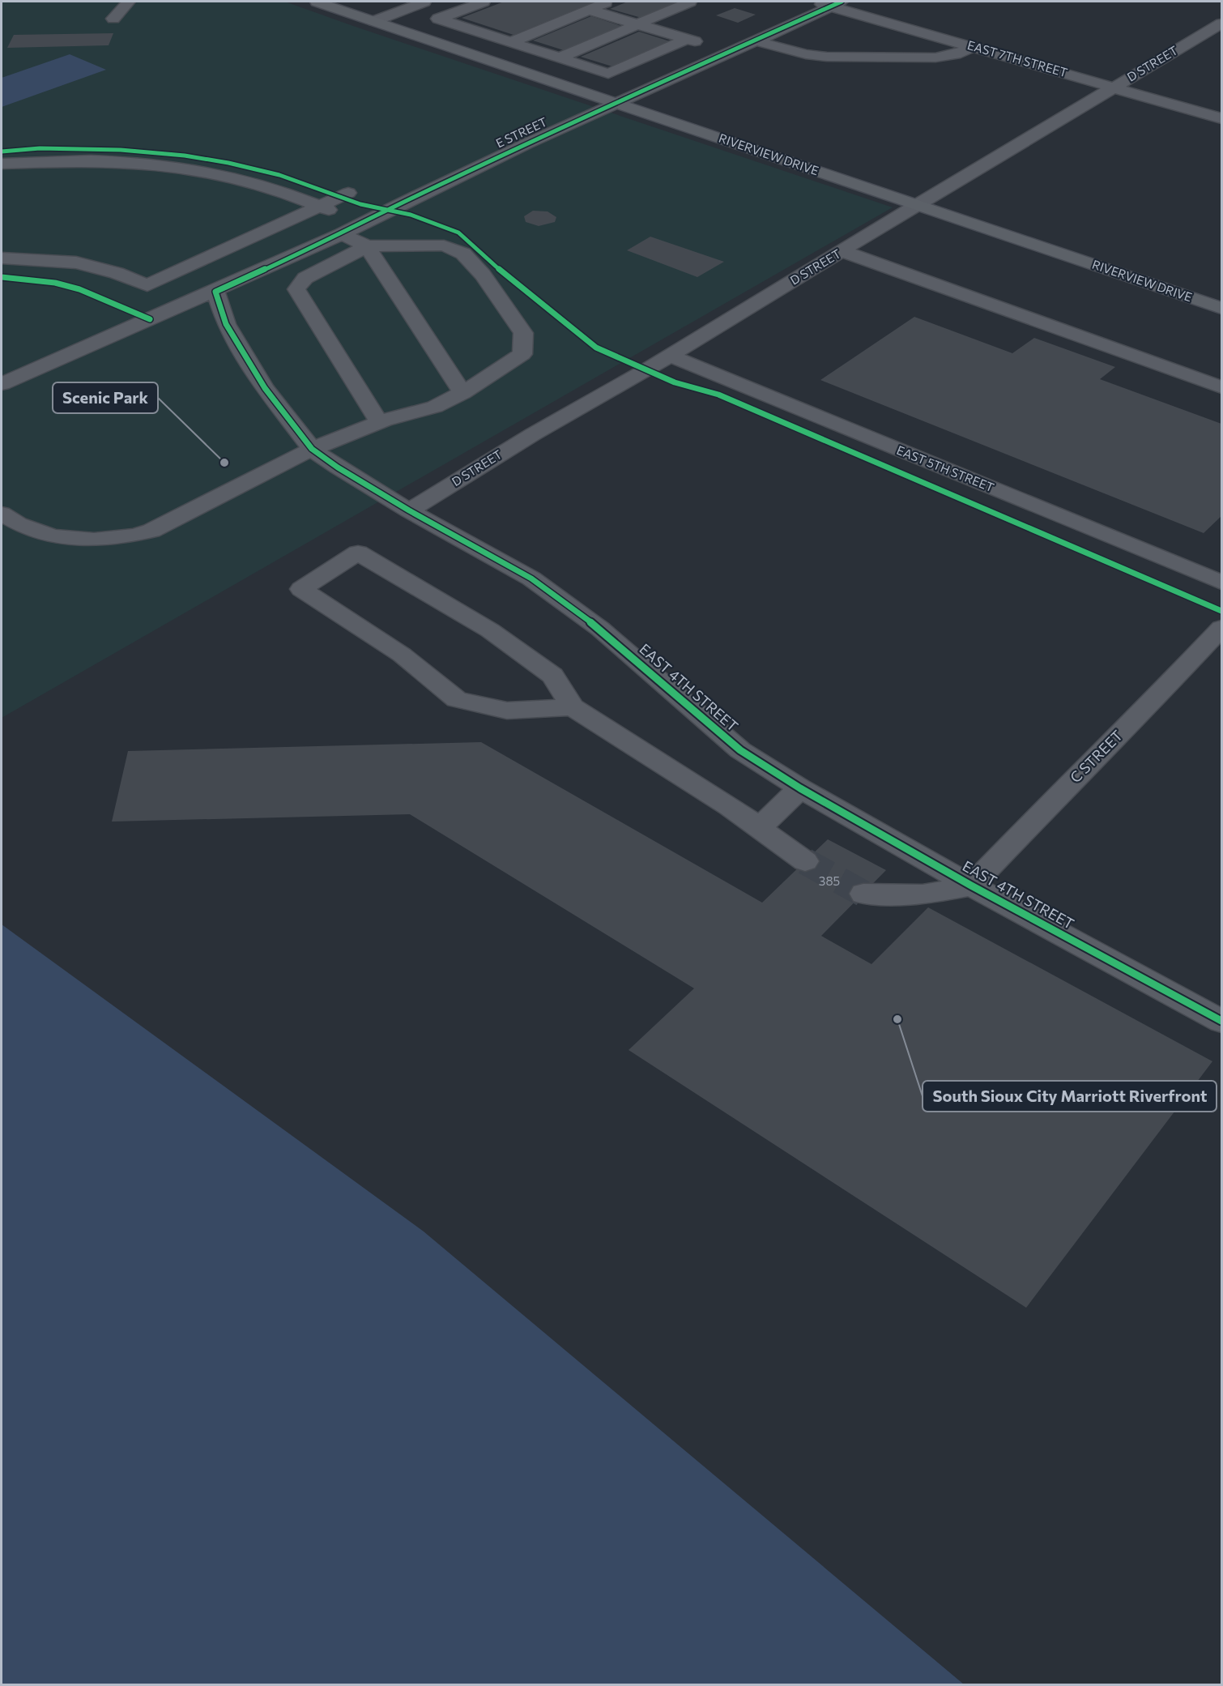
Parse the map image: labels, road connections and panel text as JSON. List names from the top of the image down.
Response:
{
  "streets": {
    "main road": ["RIVERVIEW DRIVE"],
    "street": [
      "EAST 7TH STREET",
      "D STREET",
      "E STREET",
      "EAST 5TH STREET",
      "EAST 4TH STREET",
      "C STREET"
    ]
  },
  "crossings": [
    ["EAST 7TH STREET", "D STREET"],
    ["EAST 7TH STREET", "E STREET"],
    ["D STREET", "RIVERVIEW DRIVE"],
    ["D STREET", "EAST 5TH STREET"],
    ["D STREET", "EAST 4TH STREET"],
    ["E STREET", "RIVERVIEW DRIVE"],
    ["E STREET", "EAST 4TH STREET"],
    ["EAST 4TH STREET", "C STREET"]
  ],
  "places": ["Scenic Park", "South Sioux City Marriott Riverfront"],
  "house_numbers": ["385"]
}
